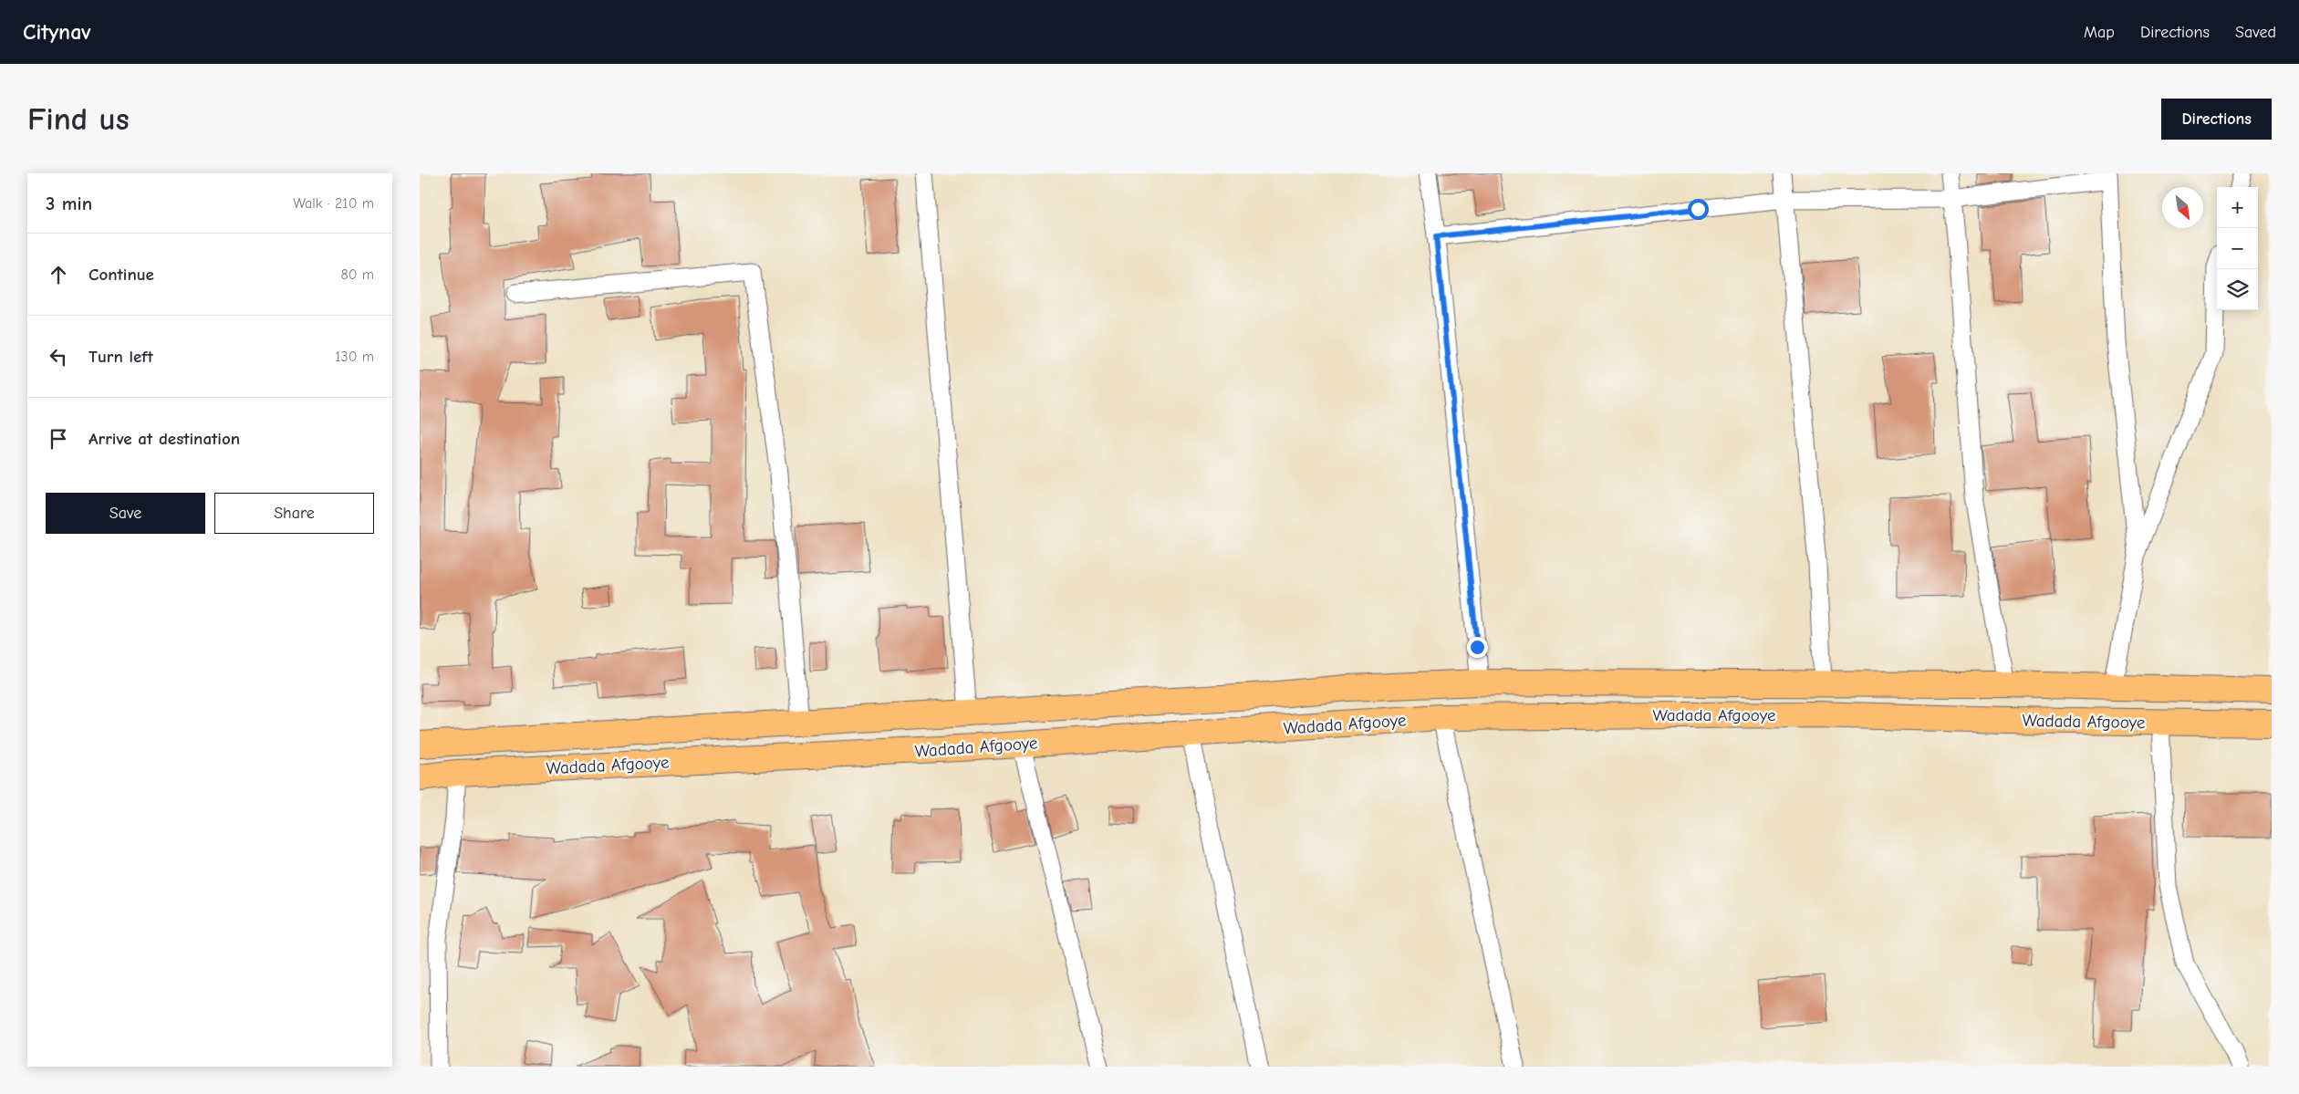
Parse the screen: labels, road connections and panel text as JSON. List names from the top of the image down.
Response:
{
  "streets": {
    "highway": ["Wadada Afgooye"]
  },
  "north": "bottom right",
  "page": {
    "header": "Citynav",
    "nav": ["Map", "Directions", "Saved"],
    "buttons": [
      "Directions",
      ["Save", "Share"]
    ],
    "title": "Find us",
    "heading": ["3 min", "Walk · 210 m"],
    "map_buttons": ["+", "−"],
    "list": [
      ["Continue", "80 m"],
      ["Turn left", "130 m"],
      "Arrive at destination"
    ]
  }
}
